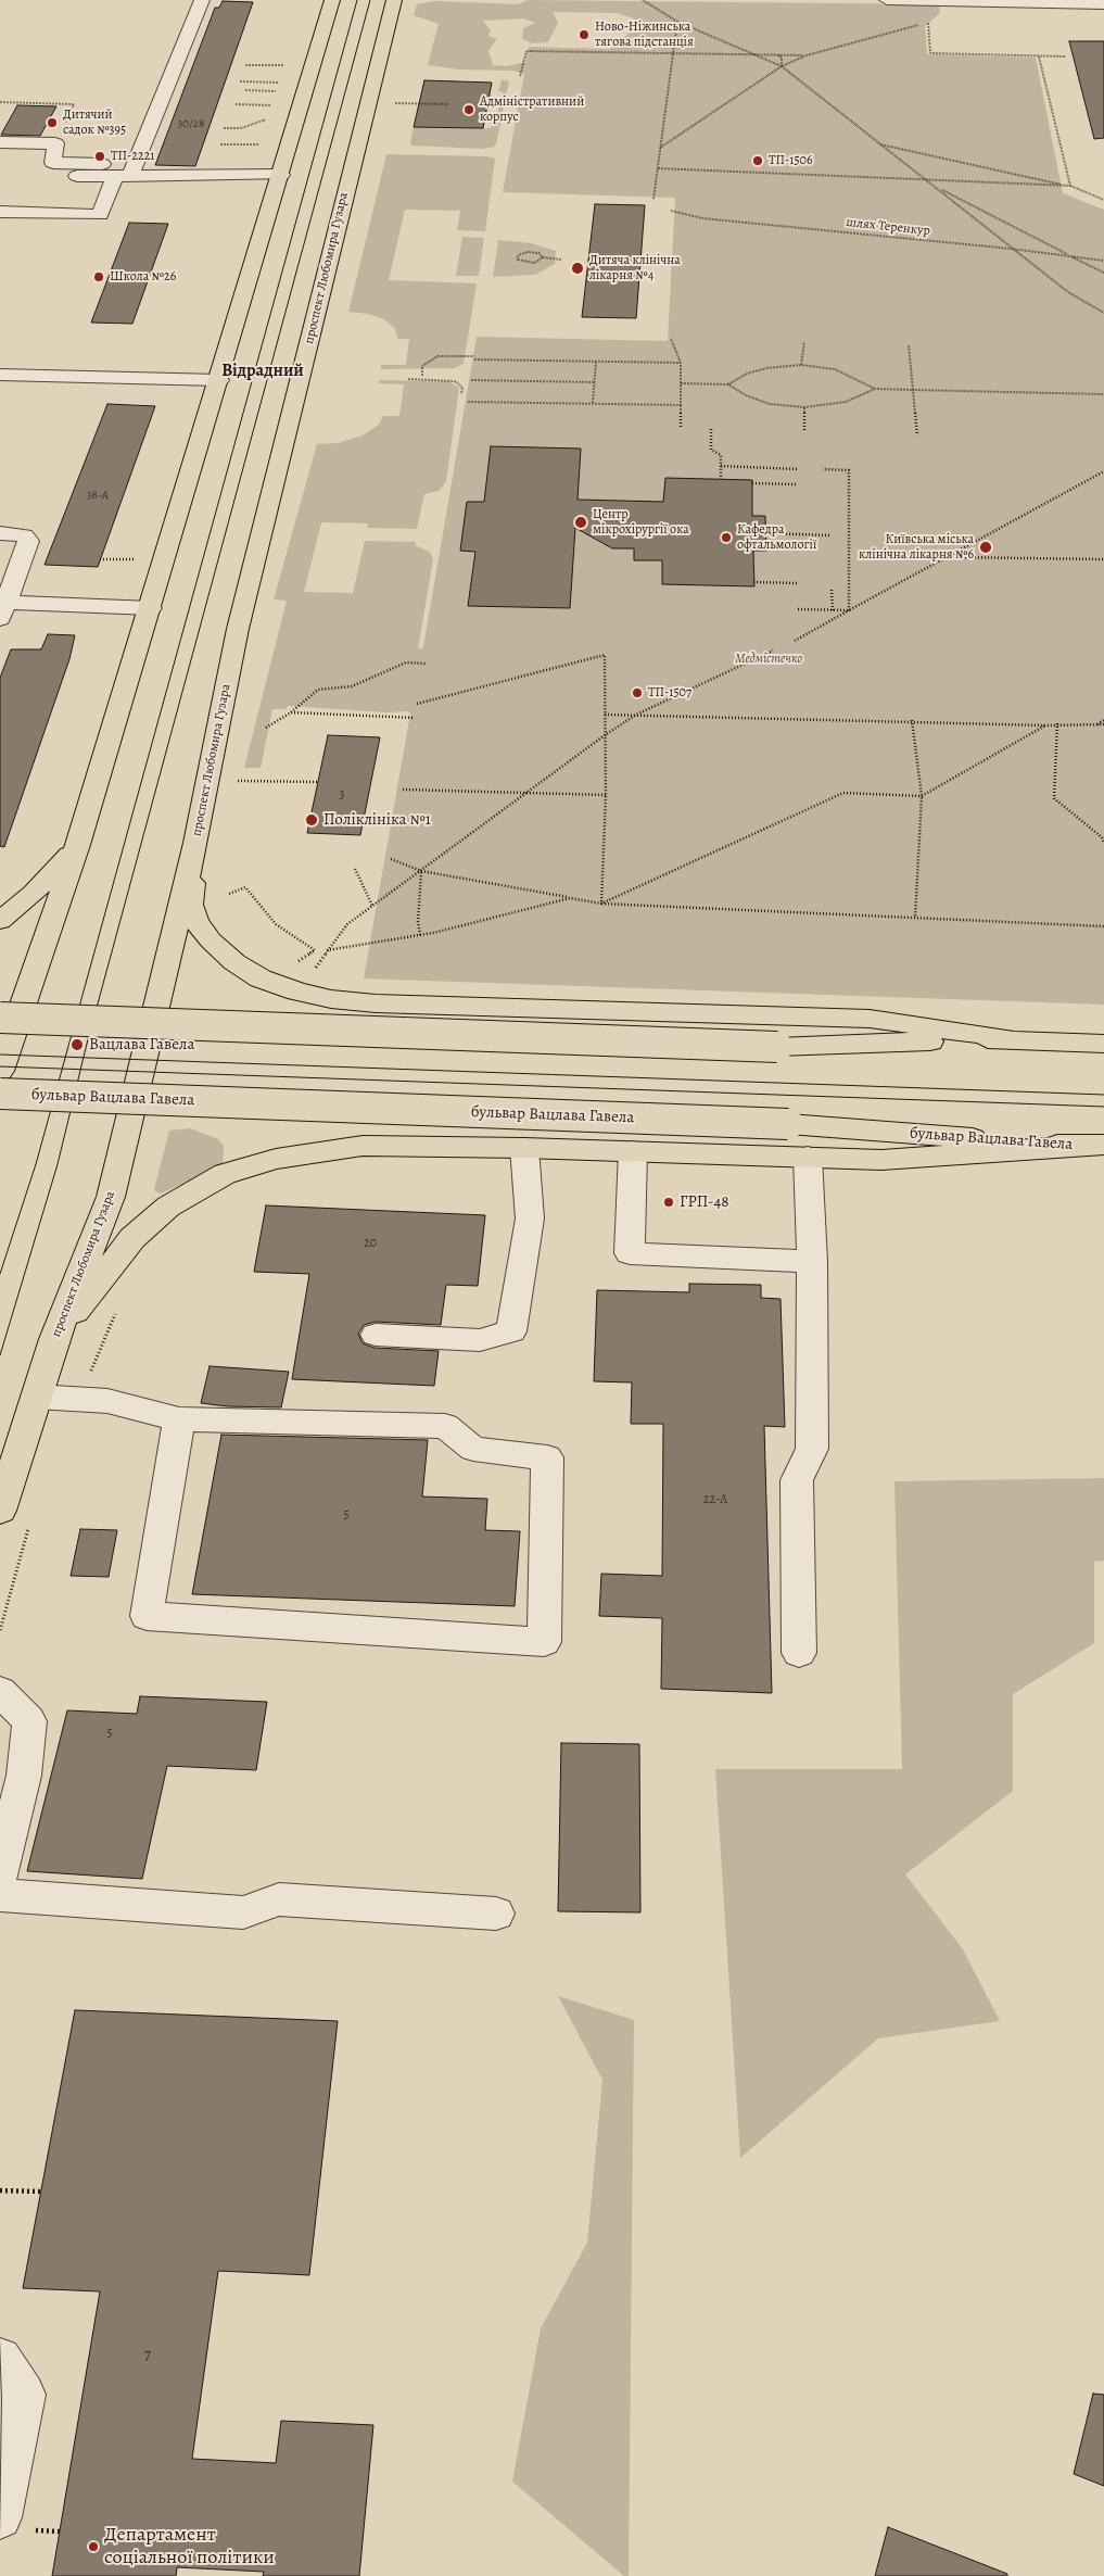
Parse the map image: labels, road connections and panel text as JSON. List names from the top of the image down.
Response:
{
  "streets": {
    "main road": ["проспект Любомира Гузара", "бульвар Вацлава Гавела"],
    "path": ["шлях Теренкур"]
  },
  "districts": ["Відрадний"],
  "parks": ["Медмістечко"],
  "places": [
    "Ново-Ніжинська тягова підстанція",
    "Адміністративний корпус",
    "Дитячий садок №395",
    "ТП-2221",
    "ТП-1506",
    "Дитяча клінічна лікарня №4",
    "Школа №26",
    "Центр мікрохірургії ока",
    "Кафедра офтальмології",
    "Київська міська клінічна лікарня №6",
    "ТП-1507",
    "Поліклініка №1",
    "Вацлава Гавела",
    "ГРП-48",
    "Департамент соціальної політики"
  ],
  "house_numbers": [
    "30/28",
    "38-А",
    "3",
    "20",
    "22-А",
    "5",
    "5",
    "7"
  ]
}
